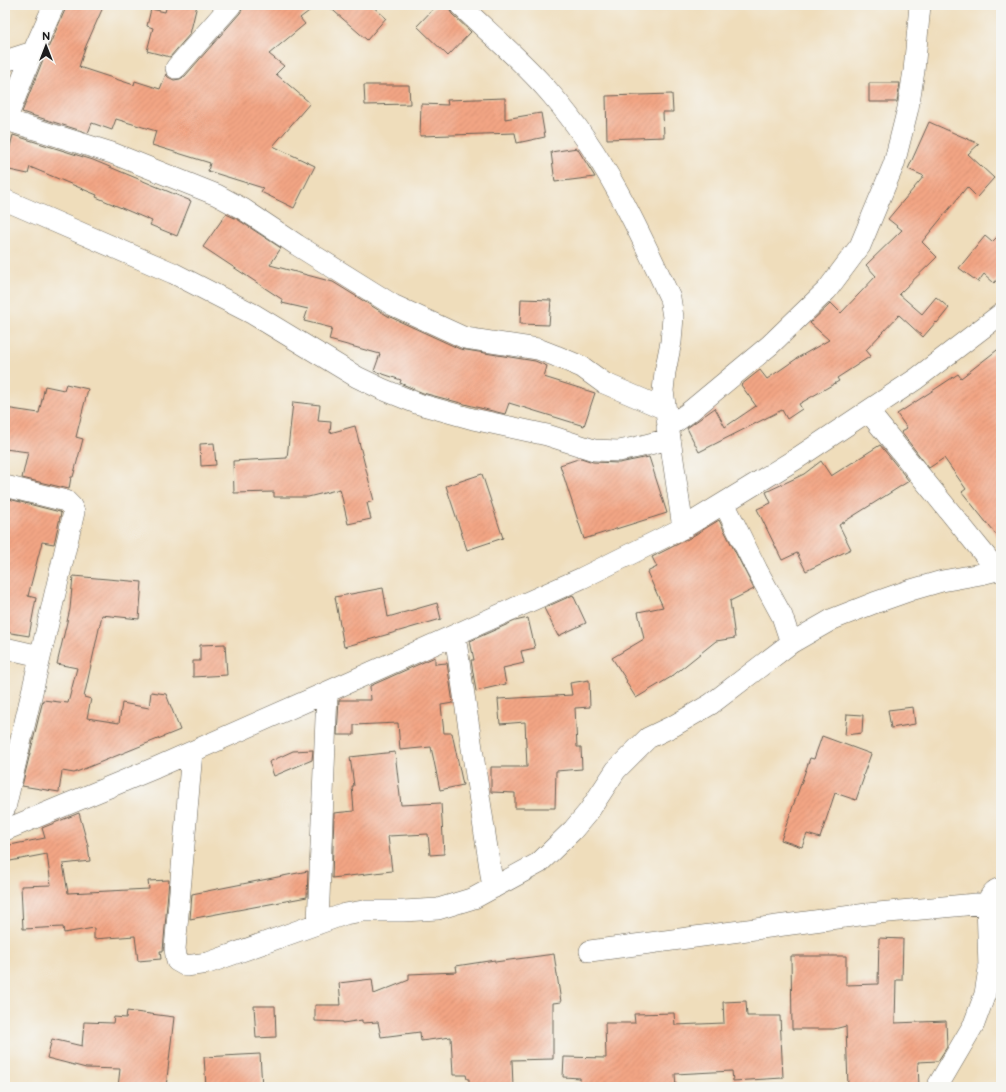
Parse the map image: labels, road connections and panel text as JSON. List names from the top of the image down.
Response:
{
  "north": "top"
}
